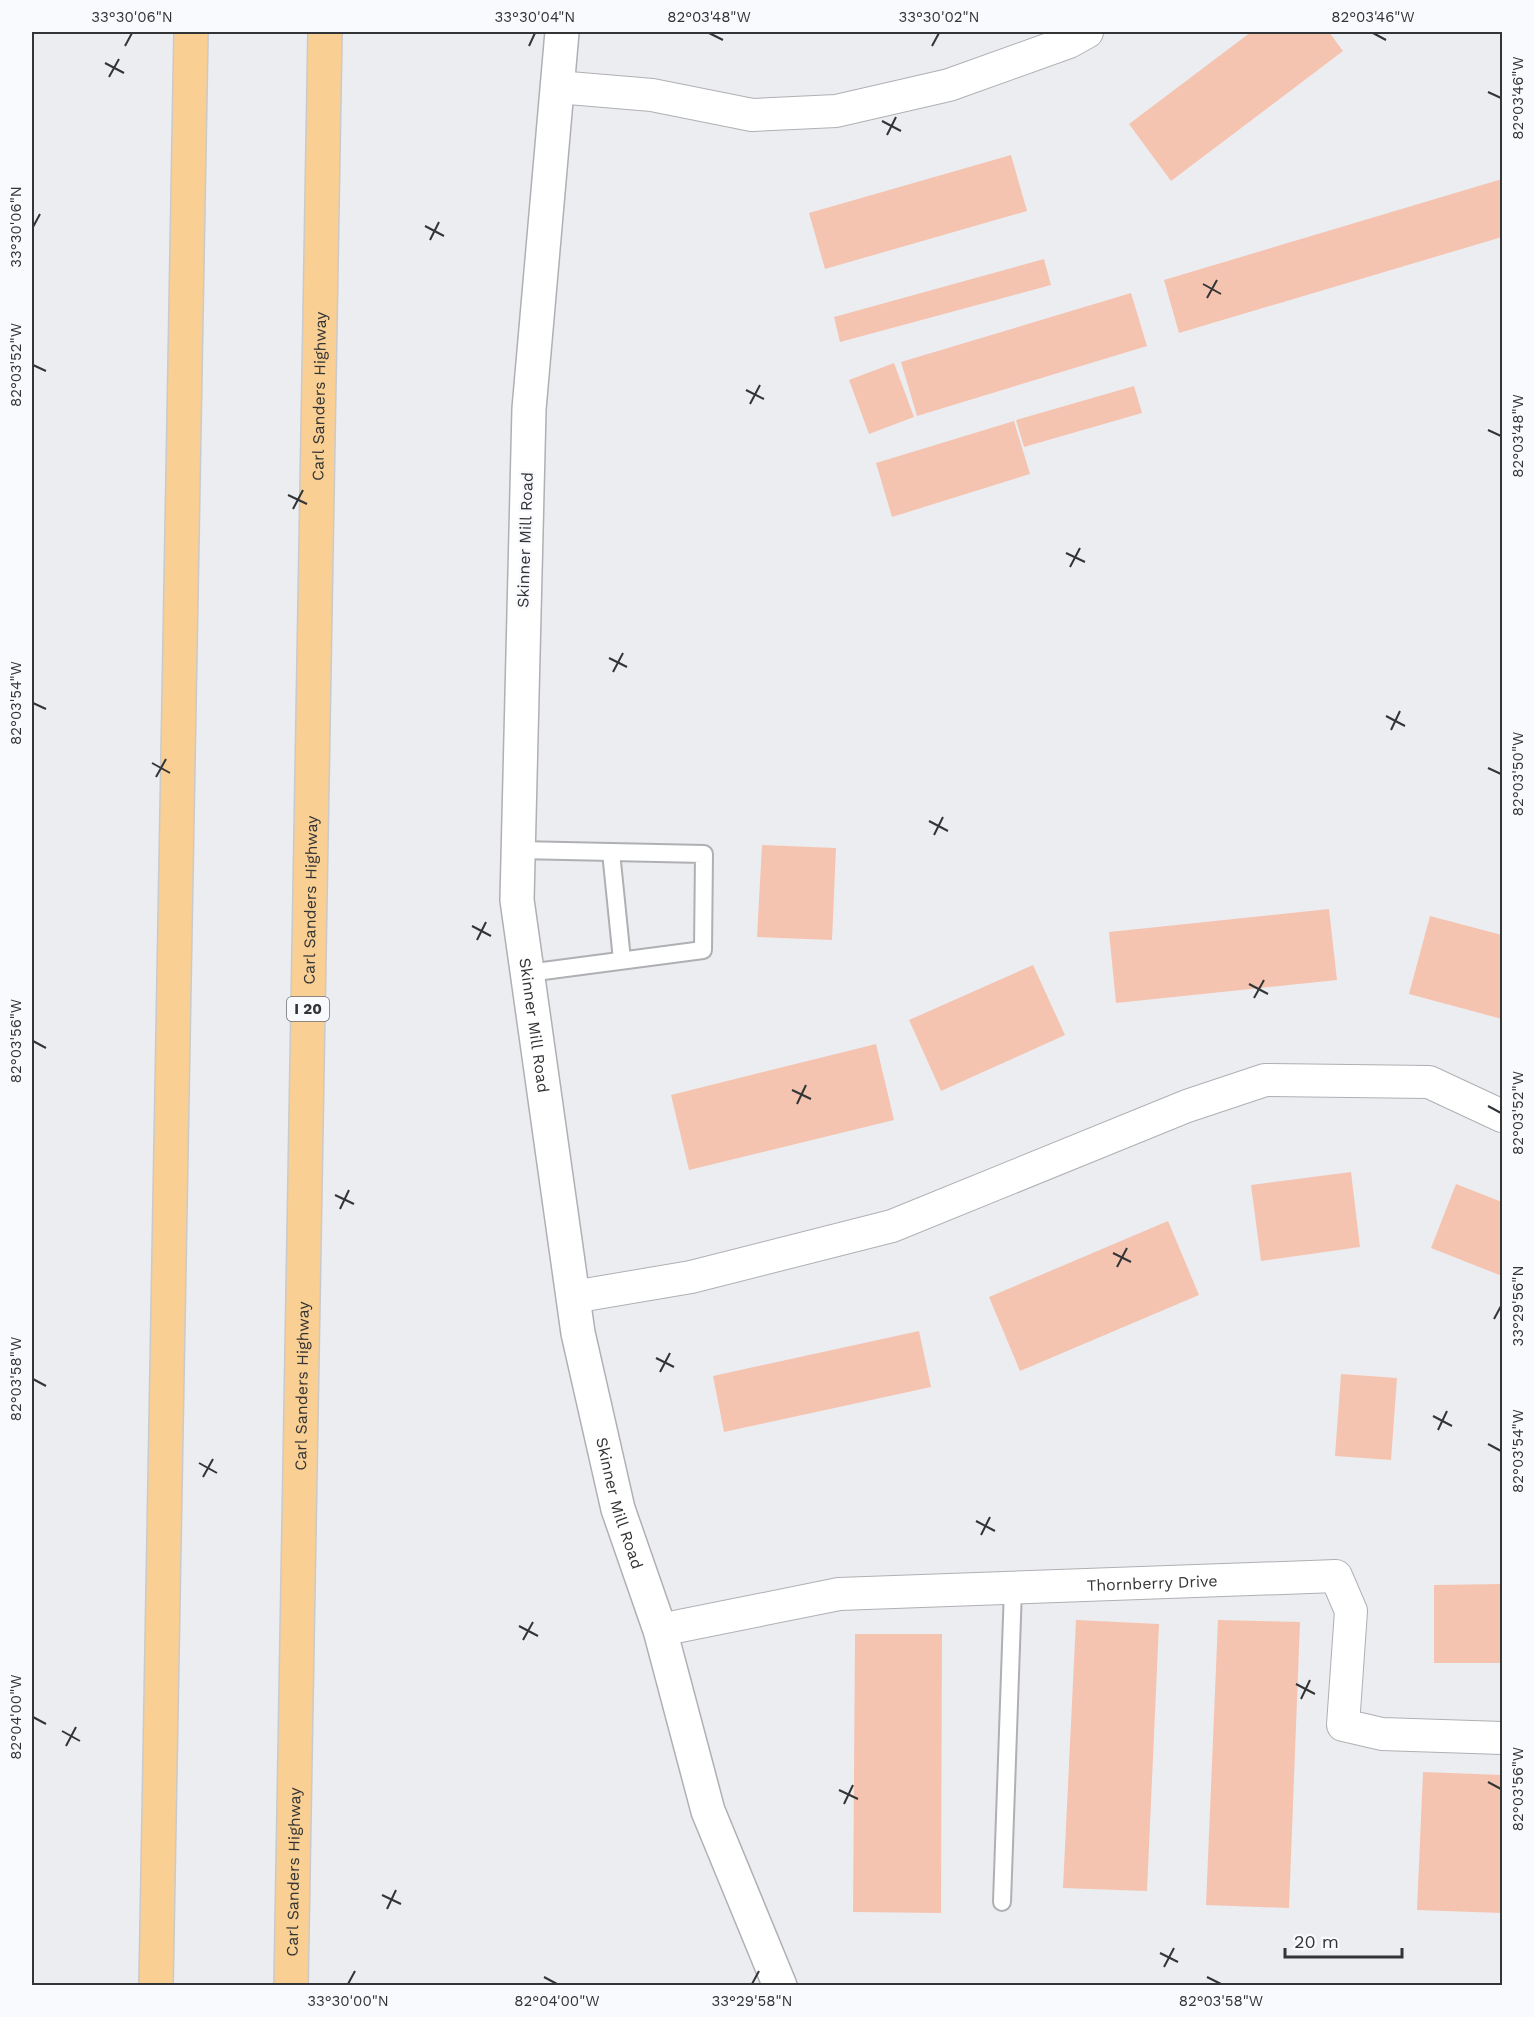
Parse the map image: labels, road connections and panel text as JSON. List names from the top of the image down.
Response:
{
  "streets": {
    "highway": ["Carl Sanders Highway", "I 20"],
    "street": ["Skinner Mill Road", "Thornberry Drive"]
  },
  "crossings": [
    ["Skinner Mill Road", "Thornberry Drive"]
  ],
  "scale_bar": "20 m",
  "coordinates": [
    "33°30'06\"N",
    "33°30'04\"N",
    "82°03'48\"W",
    "33°30'02\"N",
    "82°03'46\"W",
    "82°03'52\"W",
    "82°03'54\"W",
    "82°03'50\"W",
    "82°03'56\"W",
    "33°29'56\"N",
    "82°03'58\"W",
    "82°04'00\"W",
    "33°30'00\"N",
    "33°29'58\"N"
  ]
}
